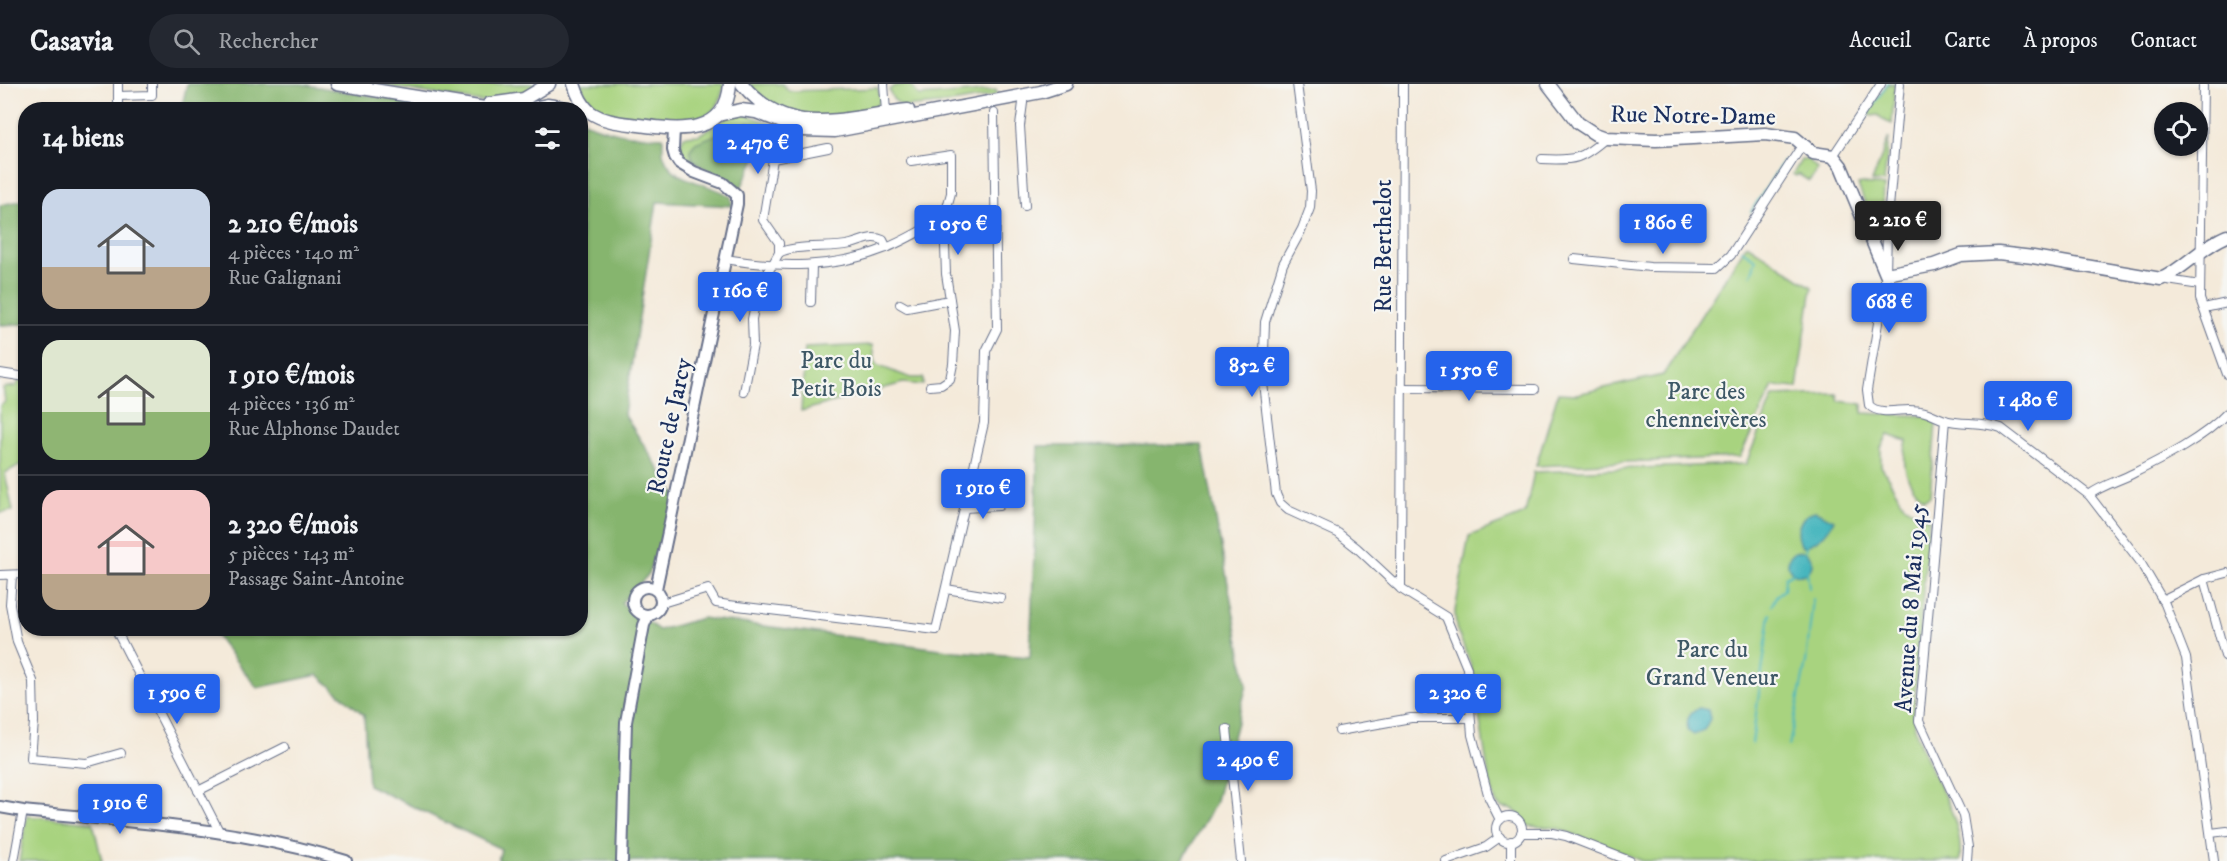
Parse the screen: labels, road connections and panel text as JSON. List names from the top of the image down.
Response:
{
  "streets": {
    "main road": ["Rue Notre-Dame"],
    "street": ["Rue Berthelot", "Route de Jarcy", "Avenue du 8 Mai 1945"]
  },
  "parks": ["Parc du Petit Bois", "Parc des chenneivères", "Parc du Grand Veneur"],
  "page": {
    "header": "Casavia",
    "search": "Rechercher",
    "nav": [
      "Accueil",
      "Carte",
      "À propos",
      "Contact"
    ],
    "heading": "14 biens",
    "price": [
      "2 470 €",
      "2 210 €",
      "1 860 €",
      "1 050 €",
      "1 160 €",
      "668 €",
      "852 €",
      "1 550 €",
      "1 480 €",
      "1 910 €",
      "1 590 €",
      "2 320 €",
      "2 490 €",
      "1 910 €"
    ],
    "list": [
      {
        "name": "2 210 €/mois",
        "note": "4 pièces · 140 m² · Rue Galignani"
      },
      {
        "name": "1 910 €/mois",
        "note": "4 pièces · 136 m² · Rue Alphonse Daudet"
      },
      {
        "name": "2 320 €/mois",
        "note": "5 pièces · 143 m² · Passage Saint-Antoine"
      }
    ]
  }
}
